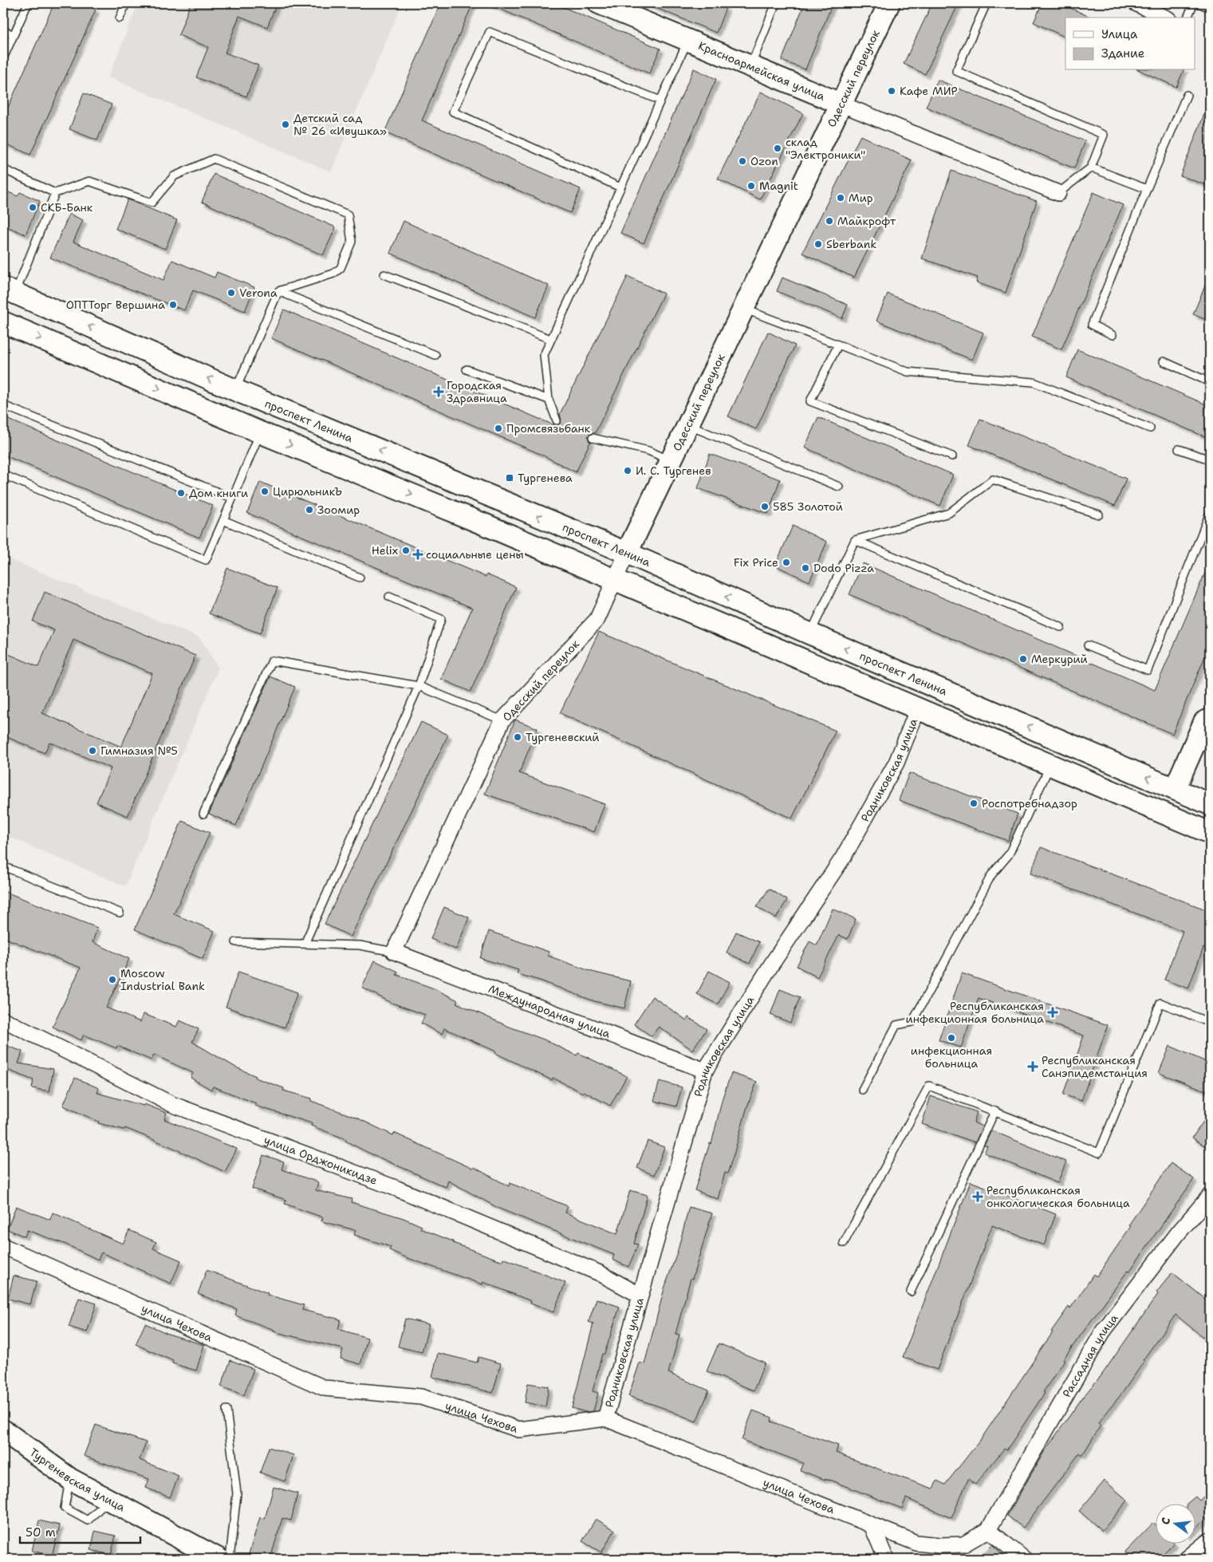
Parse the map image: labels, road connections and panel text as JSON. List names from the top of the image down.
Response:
{
  "streets": {
    "main road": [
      "Красноармейская улица",
      "Одесский переулок",
      "проспект Ленина",
      "Тургеневская улица"
    ],
    "street": [
      "Родниковская улица",
      "Международная улица",
      "улица Орджоникидзе",
      "улица Чехова",
      "Рассадная улица"
    ]
  },
  "crossings": [
    ["Красноармейская улица", "Одесский переулок"],
    ["Одесский переулок", "проспект Ленина"],
    ["Одесский переулок", "Международная улица"],
    ["Родниковская улица", "Международная улица"],
    ["Родниковская улица", "улица Орджоникидзе"],
    ["Родниковская улица", "улица Чехова"],
    ["улица Чехова", "Рассадная улица"]
  ],
  "places": {
    "other": [
      "Кафе МИР",
      "Детский сад № 26 «Ивушка»",
      "склад \"Электроники\"",
      "Ozon",
      "Magnit",
      "Мир",
      "СКБ-Банк",
      "Майкрофт",
      "Sberbank",
      "Verona",
      "ОПТТорг Вершина",
      "Промсвязьбанк",
      "И. С. Тургенев",
      "ЦирюльникЪ",
      "Дом книги",
      "585 Золотой",
      "Зоомир",
      "Helix",
      "Fix Price",
      "Dodo Pizza",
      "Меркурий",
      "Тургеневский",
      "Гимназия №5",
      "Роспотребнадзор",
      "Moscow Industrial Bank",
      "инфекционная больница"
    ],
    "health": [
      "Городская Здравница",
      "социальные цены",
      "Республиканская инфекционная больница",
      "Республиканская Санэпидемстанция",
      "Республиканская онкологическая больница"
    ],
    "transit": ["Тургенева"]
  },
  "legend": ["Улица", "Здание"],
  "scale_bar": "50 m",
  "north": "left"
}
